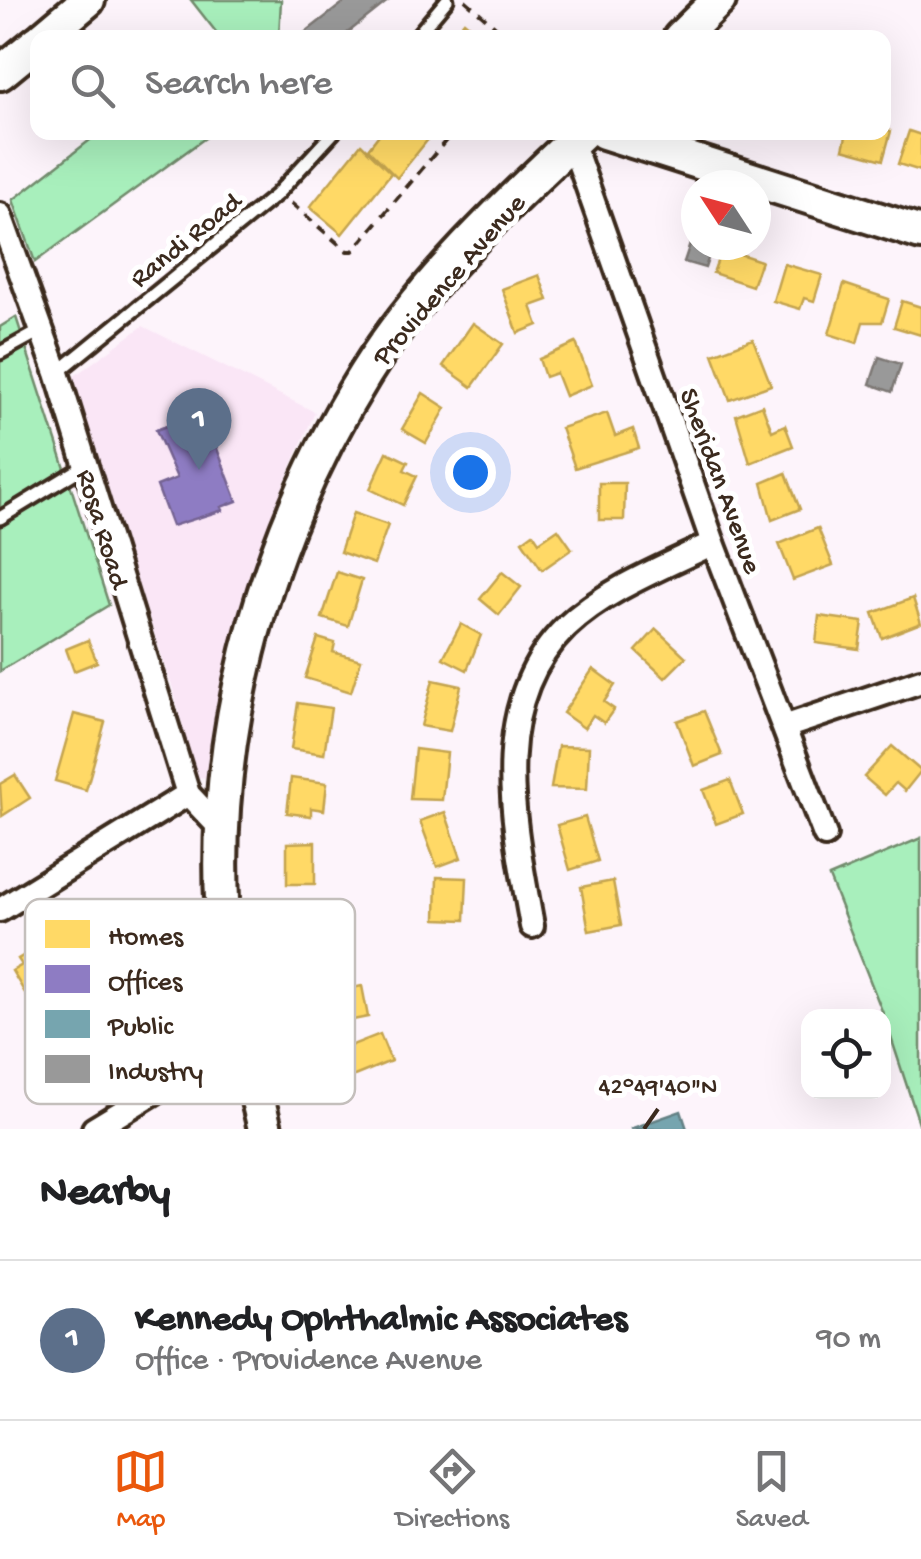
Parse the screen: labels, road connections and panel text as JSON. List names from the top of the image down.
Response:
{
  "streets": {
    "street": ["Providence Avenue", "Sheridan Avenue", "Rosa Road"],
    "lane": ["Randi Road"]
  },
  "crossings": [
    ["Randi Road", "Rosa Road"],
    ["Providence Avenue", "Rosa Road"]
  ],
  "legend": [
    "Homes",
    "Offices",
    "Public",
    "Industry"
  ],
  "north": "top left",
  "page": {
    "search": "Search here",
    "pins": "1",
    "heading": "Nearby",
    "list": [
      {
        "mark": "1",
        "name": "Kennedy Ophthalmic Associates",
        "note": "Office · Providence Avenue",
        "value": "90 m"
      }
    ],
    "nav": ["Map", "Directions", "Saved"]
  },
  "coordinates": ["42°49'40\"N"]
}
